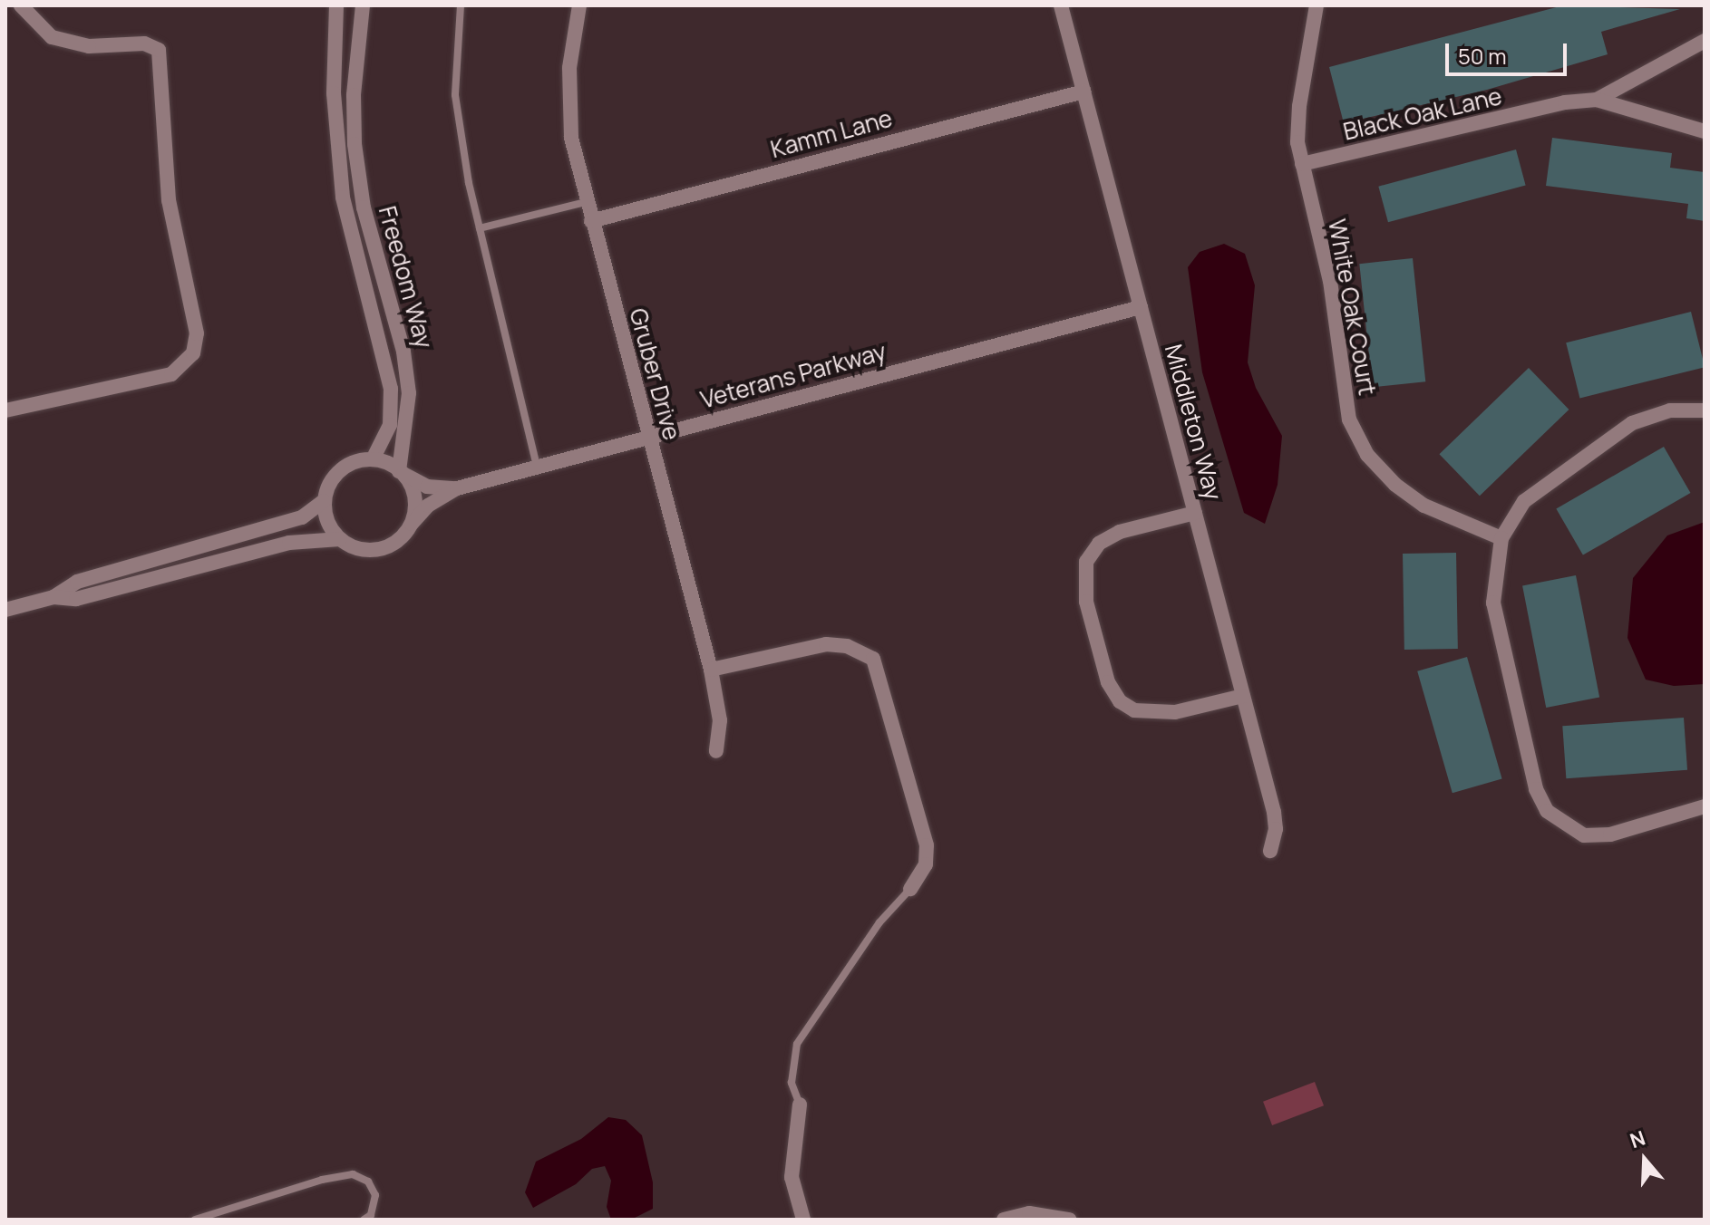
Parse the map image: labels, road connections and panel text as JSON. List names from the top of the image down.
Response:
{
  "streets": {
    "street": [
      "Black Oak Lane",
      "Kamm Lane",
      "Freedom Way",
      "White Oak Court",
      "Gruber Drive",
      "Veterans Parkway",
      "Middleton Way"
    ]
  },
  "crossings": [
    ["Black Oak Lane", "White Oak Court"],
    ["Kamm Lane", "Gruber Drive"],
    ["Kamm Lane", "Middleton Way"],
    ["Freedom Way", "Veterans Parkway"],
    ["Gruber Drive", "Veterans Parkway"],
    ["Veterans Parkway", "Middleton Way"]
  ],
  "scale_bar": "50 m",
  "north": "top"
}
